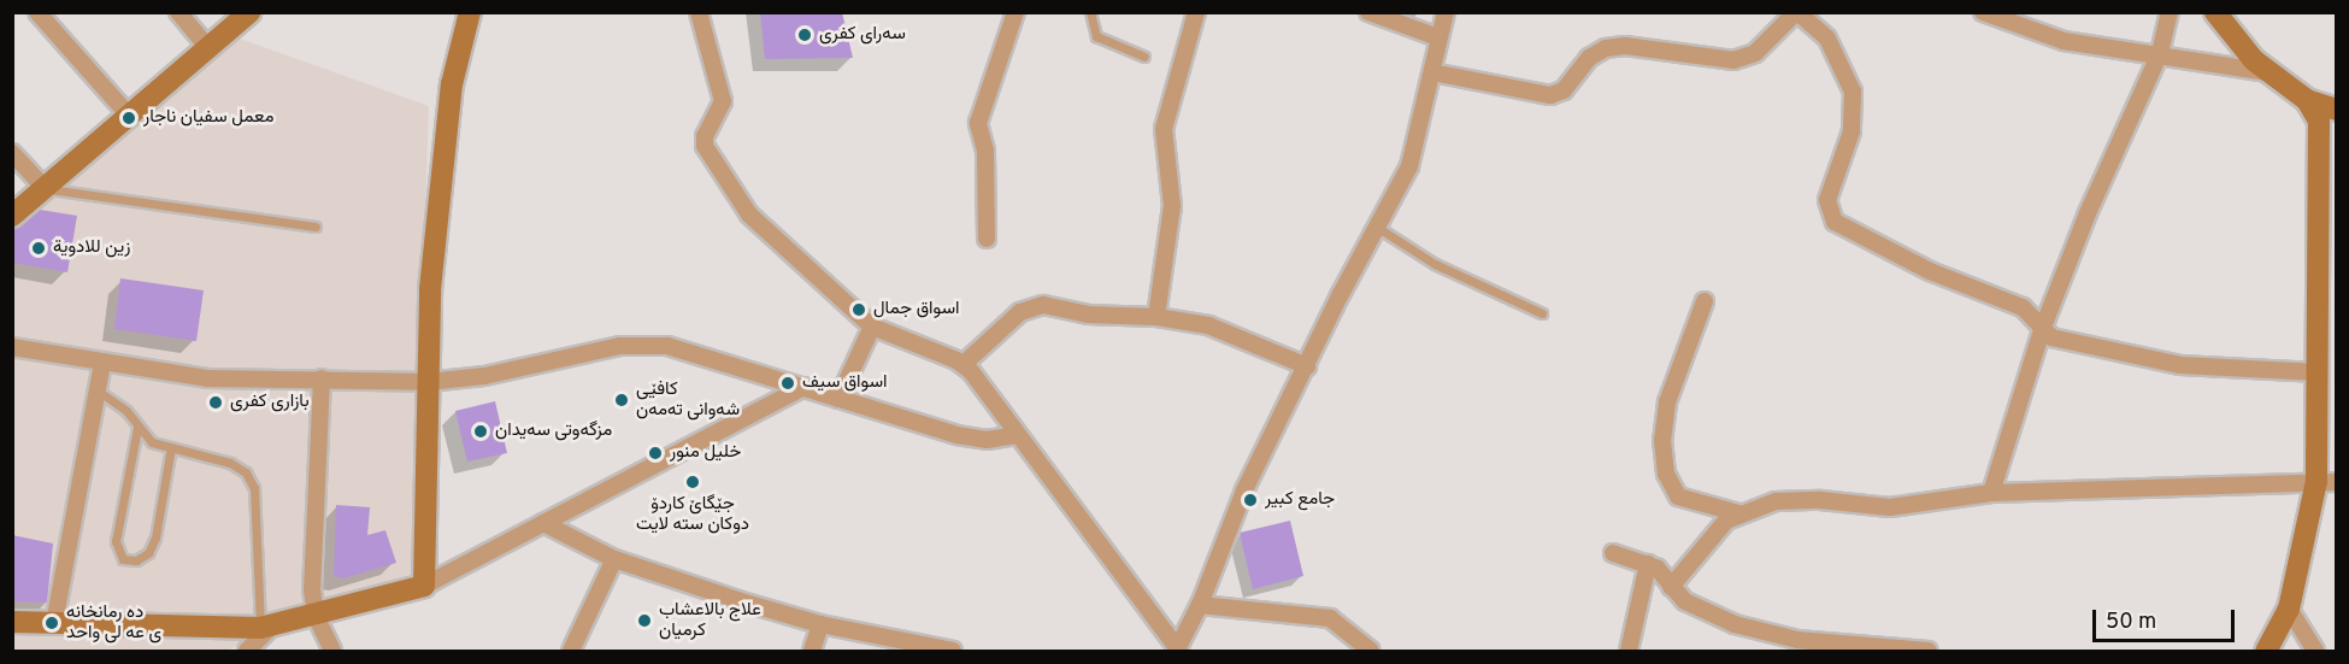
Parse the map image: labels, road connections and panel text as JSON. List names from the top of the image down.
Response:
{
  "places": [
    "سەرای کفری",
    "معمل سفيان ناجار",
    "زین للادویة",
    "اسواق جمال",
    "اسواق سيف",
    "کافێی شەوانی تەمەن",
    "بازاری کفری",
    "مزگەوتی سەیدان",
    "خلیل منور",
    "جێگاێ کاردۆ دوکان ستە لایت",
    "جامع كبير",
    "علاج بالاعشاب كرميان",
    "ده رمانخانه ى عه لى واحد"
  ],
  "scale_bar": "50 m"
}
